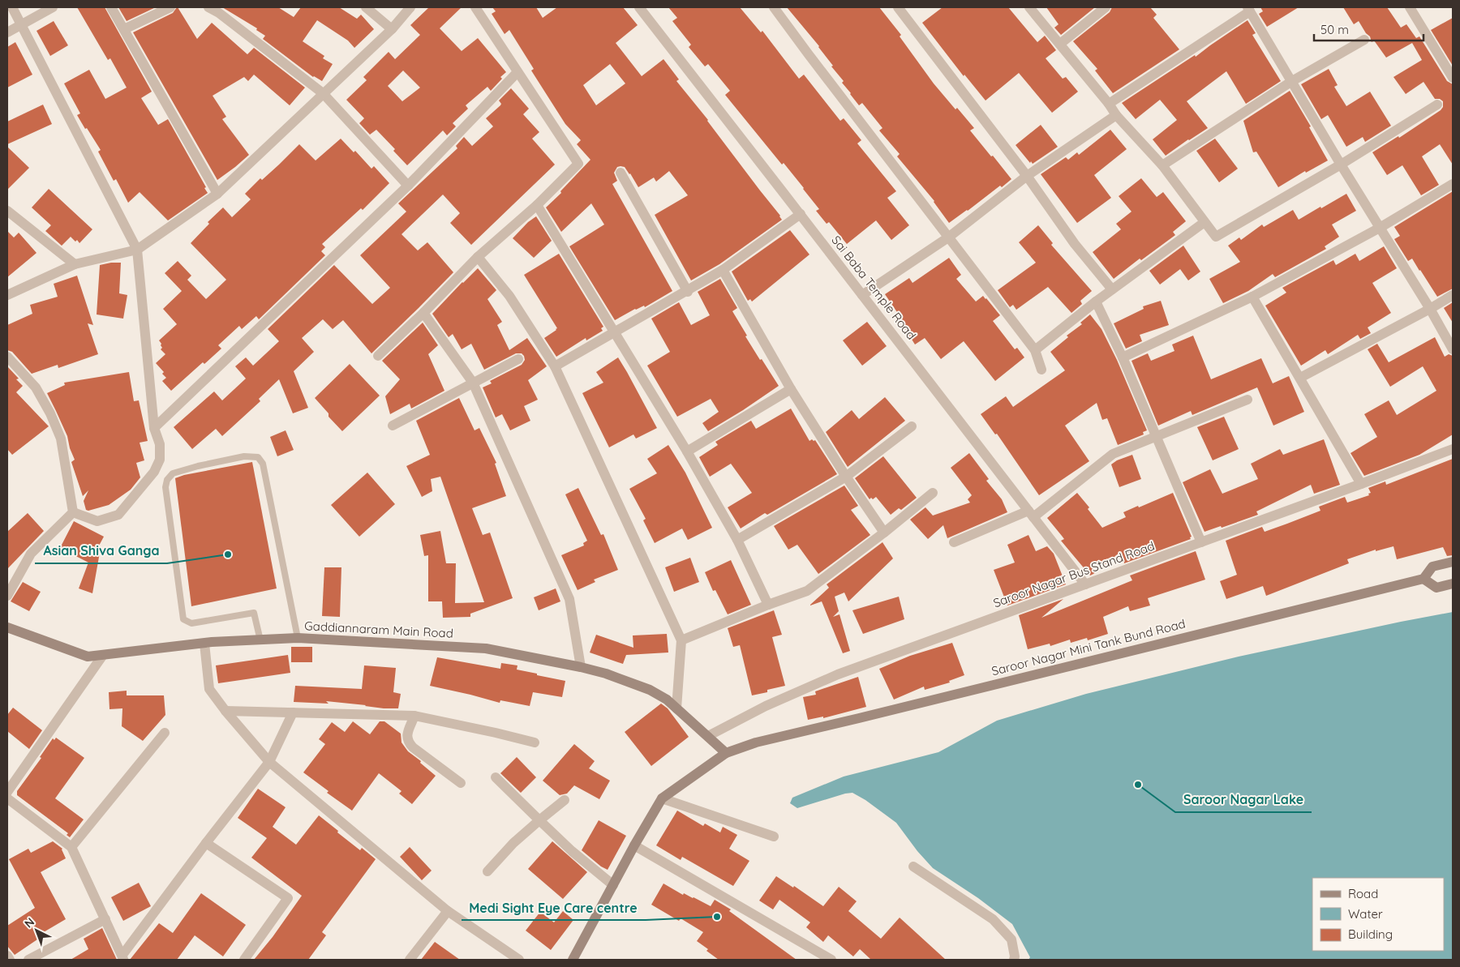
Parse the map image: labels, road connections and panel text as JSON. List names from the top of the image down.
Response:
{
  "streets": {
    "main road": ["Gaddiannaram Main Road", "Saroor Nagar Mini Tank Bund Road"],
    "street": ["Sai Baba Temple Road", "Saroor Nagar Bus Stand Road"]
  },
  "crossings": [
    ["Sai Baba Temple Road", "Saroor Nagar Bus Stand Road"],
    ["Saroor Nagar Bus Stand Road", "Gaddiannaram Main Road"],
    ["Gaddiannaram Main Road", "Saroor Nagar Mini Tank Bund Road"]
  ],
  "places": ["Asian Shiva Ganga", "Saroor Nagar Lake", "Medi Sight Eye Care centre"],
  "legend": ["Road", "Water", "Building"],
  "scale_bar": "50 m",
  "north": "top left"
}
